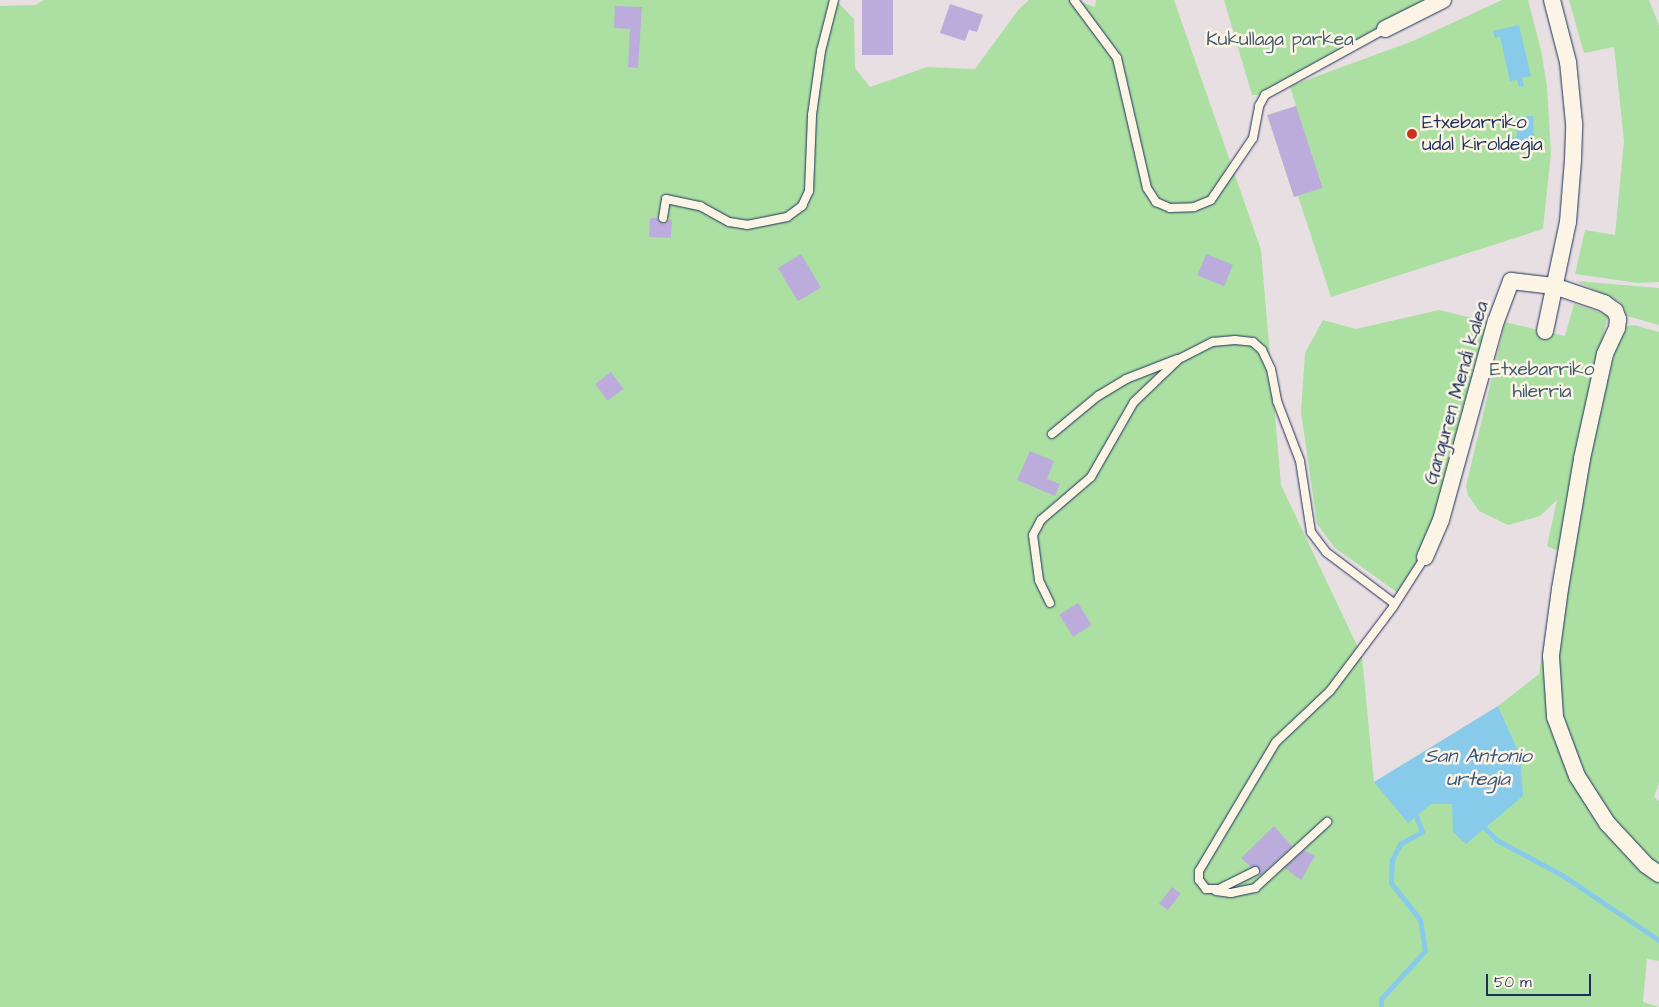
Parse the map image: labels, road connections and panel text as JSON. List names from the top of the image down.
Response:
{
  "streets": {
    "street": ["Ganguren Mendi kalea"]
  },
  "water": ["San Antonio urtegia"],
  "parks": ["Kukullaga parkea", "Etxebarriko hilerria"],
  "places": ["Etxebarriko udal kiroldegia"],
  "scale_bar": "50 m"
}
